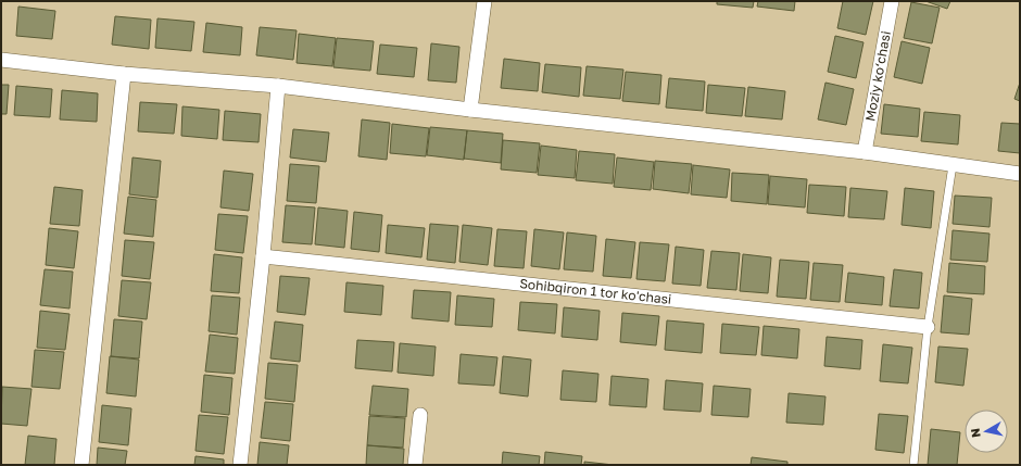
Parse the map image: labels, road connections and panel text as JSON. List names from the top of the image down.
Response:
{
  "streets": {
    "street": ["Moziy ko‘chasi", "Sohibqiron 1 tor ko'chasi"]
  },
  "north": "left"
}
